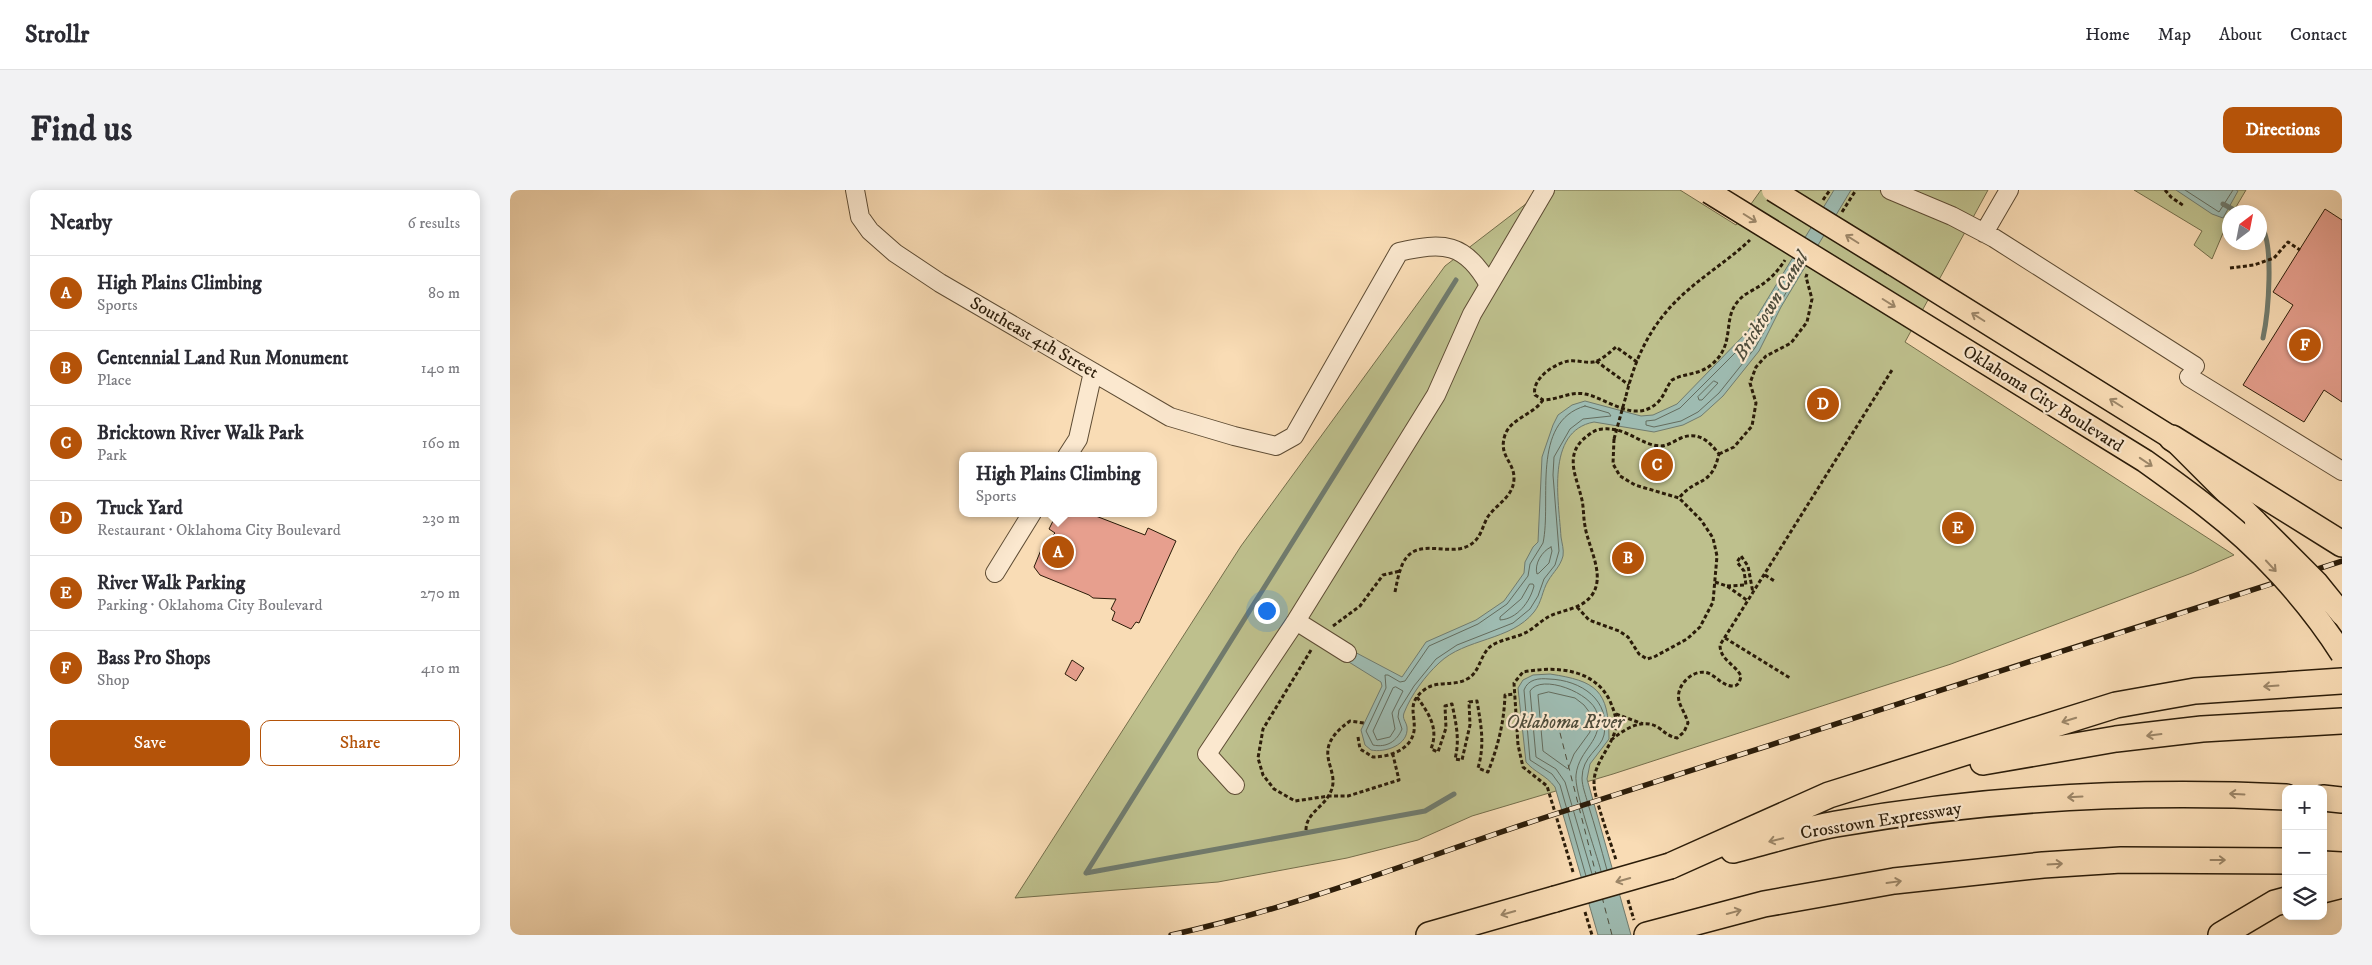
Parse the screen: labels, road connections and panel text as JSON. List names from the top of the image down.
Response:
{
  "streets": {
    "highway": ["Crosstown Expressway"],
    "main road": ["Oklahoma City Boulevard"],
    "street": ["Southeast 4th Street"]
  },
  "water": ["Bricktown Canal", "Oklahoma River"],
  "north": "top right",
  "page": {
    "header": "Strollr",
    "nav": [
      "Home",
      "Map",
      "About",
      "Contact"
    ],
    "buttons": [
      "Directions",
      ["Save", "Share"]
    ],
    "title": "Find us",
    "heading": ["Nearby", "6 results"],
    "list": [
      {
        "mark": "A",
        "name": "High Plains Climbing",
        "note": "Sports",
        "value": "80 m"
      },
      {
        "mark": "B",
        "name": "Centennial Land Run Monument",
        "note": "Place",
        "value": "140 m"
      },
      {
        "mark": "C",
        "name": "Bricktown River Walk Park",
        "note": "Park",
        "value": "160 m"
      },
      {
        "mark": "D",
        "name": "Truck Yard",
        "note": "Restaurant · Oklahoma City Boulevard",
        "value": "230 m"
      },
      {
        "mark": "E",
        "name": "River Walk Parking",
        "note": "Parking · Oklahoma City Boulevard",
        "value": "270 m"
      },
      {
        "mark": "F",
        "name": "Bass Pro Shops",
        "note": "Shop",
        "value": "410 m"
      }
    ],
    "pins": [
      "F",
      "D",
      "C",
      "E",
      "A",
      "B"
    ],
    "popup": ["High Plains Climbing", "Sports"],
    "map_buttons": ["+", "−"]
  }
}
